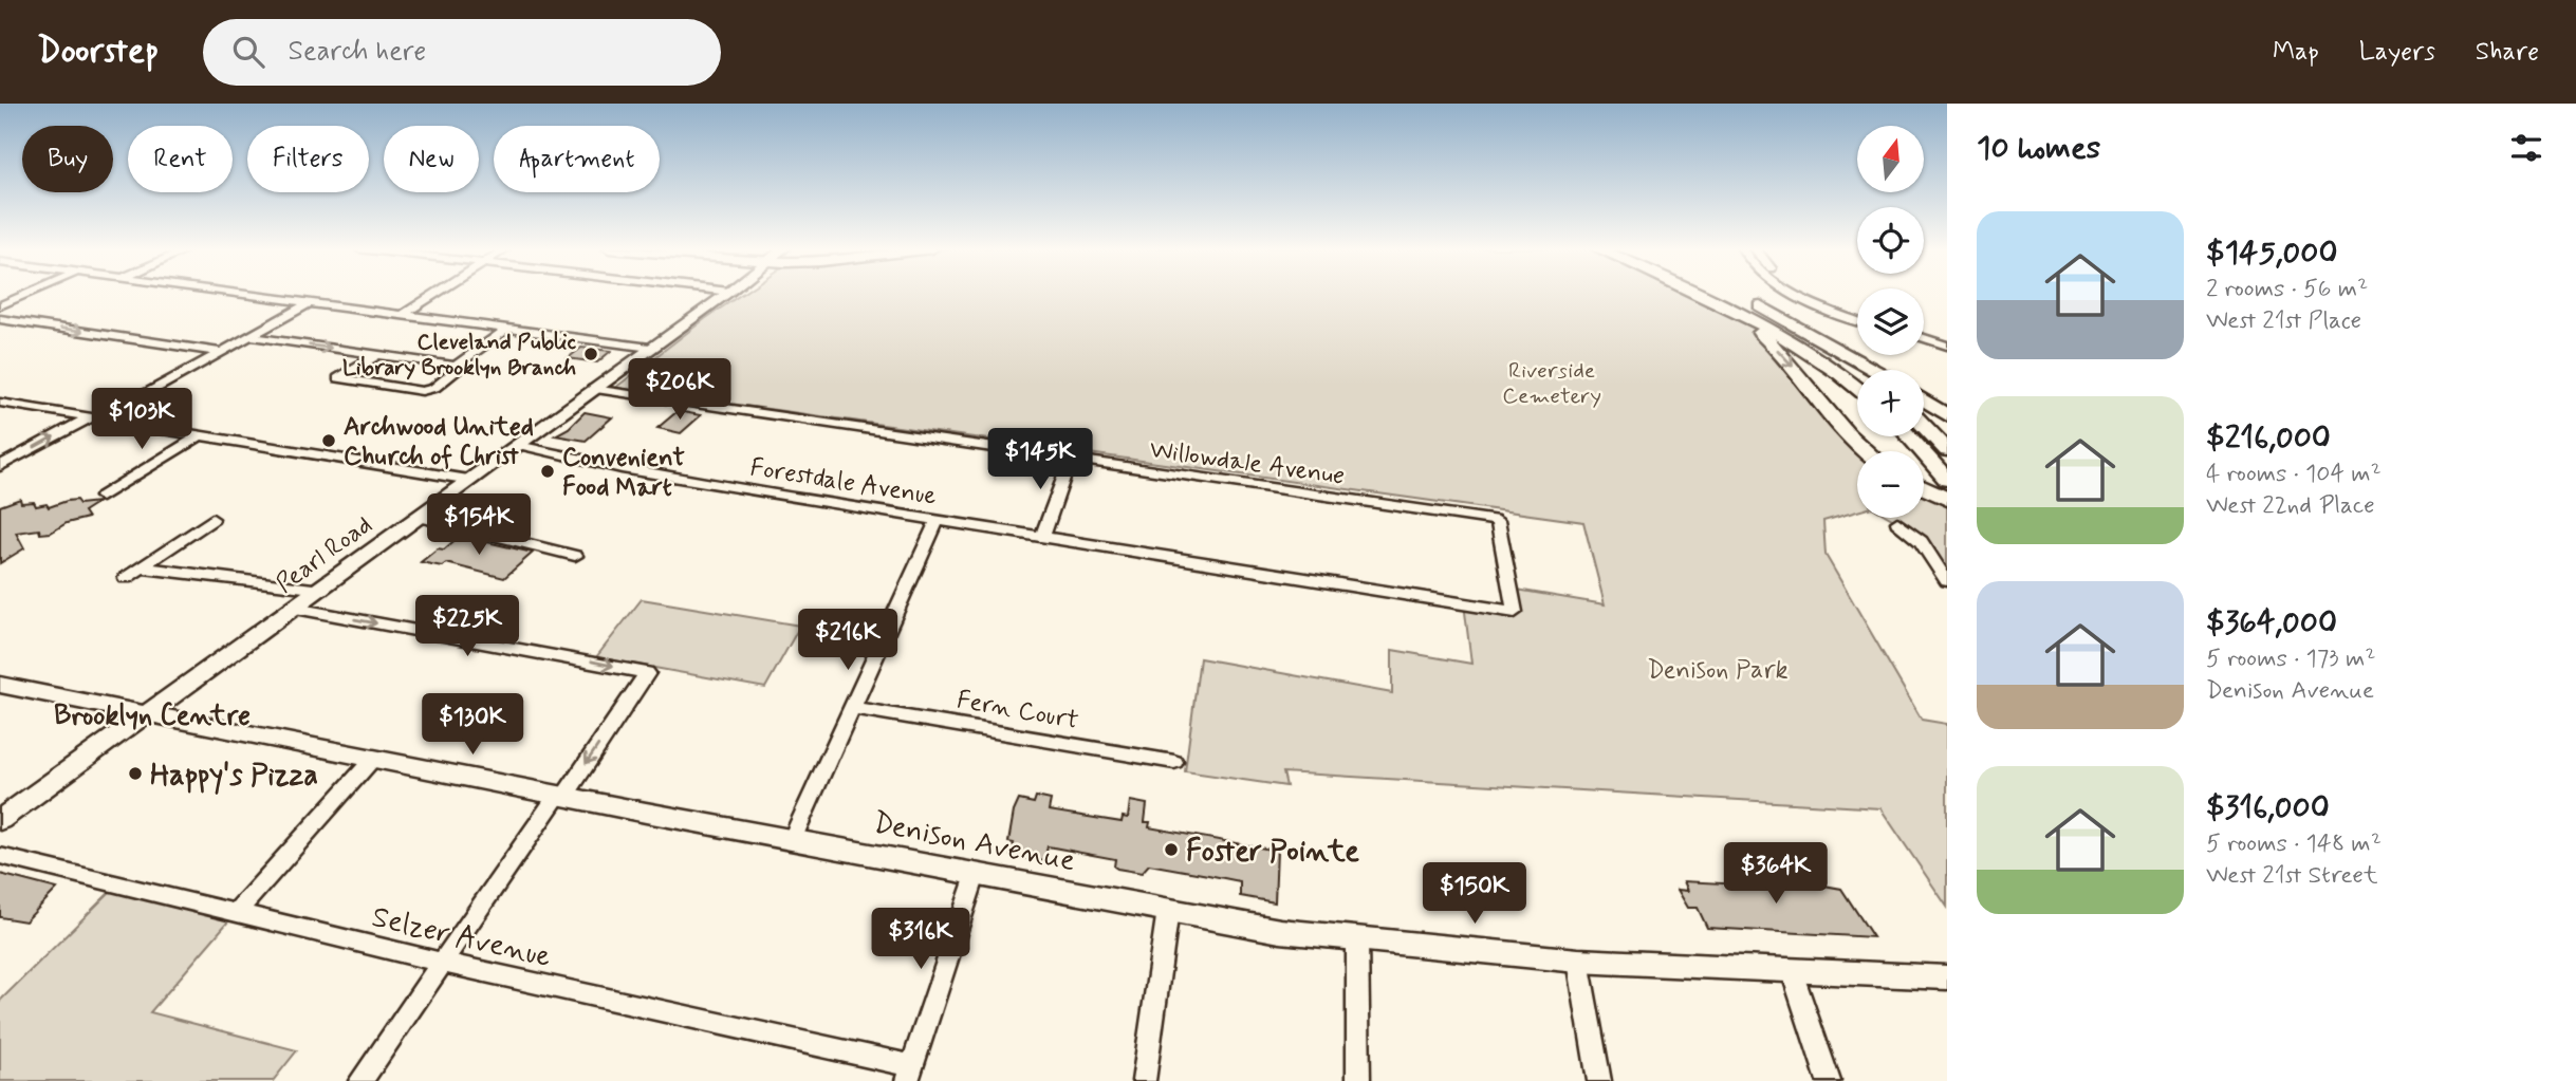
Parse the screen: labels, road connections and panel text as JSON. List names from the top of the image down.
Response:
{
  "streets": {
    "main road": ["Pearl Road", "Denison Avenue"],
    "street": [
      "Willowdale Avenue",
      "Forestdale Avenue",
      "Fern Court",
      "Selzer Avenue"
    ]
  },
  "crossings": [
    ["Willowdale Avenue", "Forestdale Avenue"],
    ["Willowdale Avenue", "Pearl Road"],
    ["Forestdale Avenue", "Pearl Road"],
    ["Pearl Road", "Denison Avenue"]
  ],
  "districts": ["Brooklyn Centre"],
  "parks": ["Riverside Cemetery", "Denison Park"],
  "places": [
    "Cleveland Public Library Brooklyn Branch",
    "Archwood United Church of Christ",
    "Convenient Food Mart",
    "Happy's Pizza",
    "Foster Pointe"
  ],
  "north": "top",
  "page": {
    "header": "Doorstep",
    "search": "Search here",
    "nav": ["Map", "Layers", "Share"],
    "heading": "10 homes",
    "map_buttons": ["+", "−"],
    "chip": [
      "Buy",
      "Rent",
      "Filters",
      "New",
      "Apartment"
    ],
    "list": [
      {
        "name": "$145,000",
        "note": "2 rooms · 56 m² · West 21st Place"
      },
      {
        "name": "$216,000",
        "note": "4 rooms · 104 m² · West 22nd Place"
      },
      {
        "name": "$364,000",
        "note": "5 rooms · 173 m² · Denison Avenue"
      },
      {
        "name": "$316,000",
        "note": "5 rooms · 148 m² · West 21st Street"
      }
    ],
    "price": [
      "$206K",
      "$103K",
      "$145K",
      "$154K",
      "$225K",
      "$216K",
      "$130K",
      "$364K",
      "$150K",
      "$316K"
    ]
  }
}
